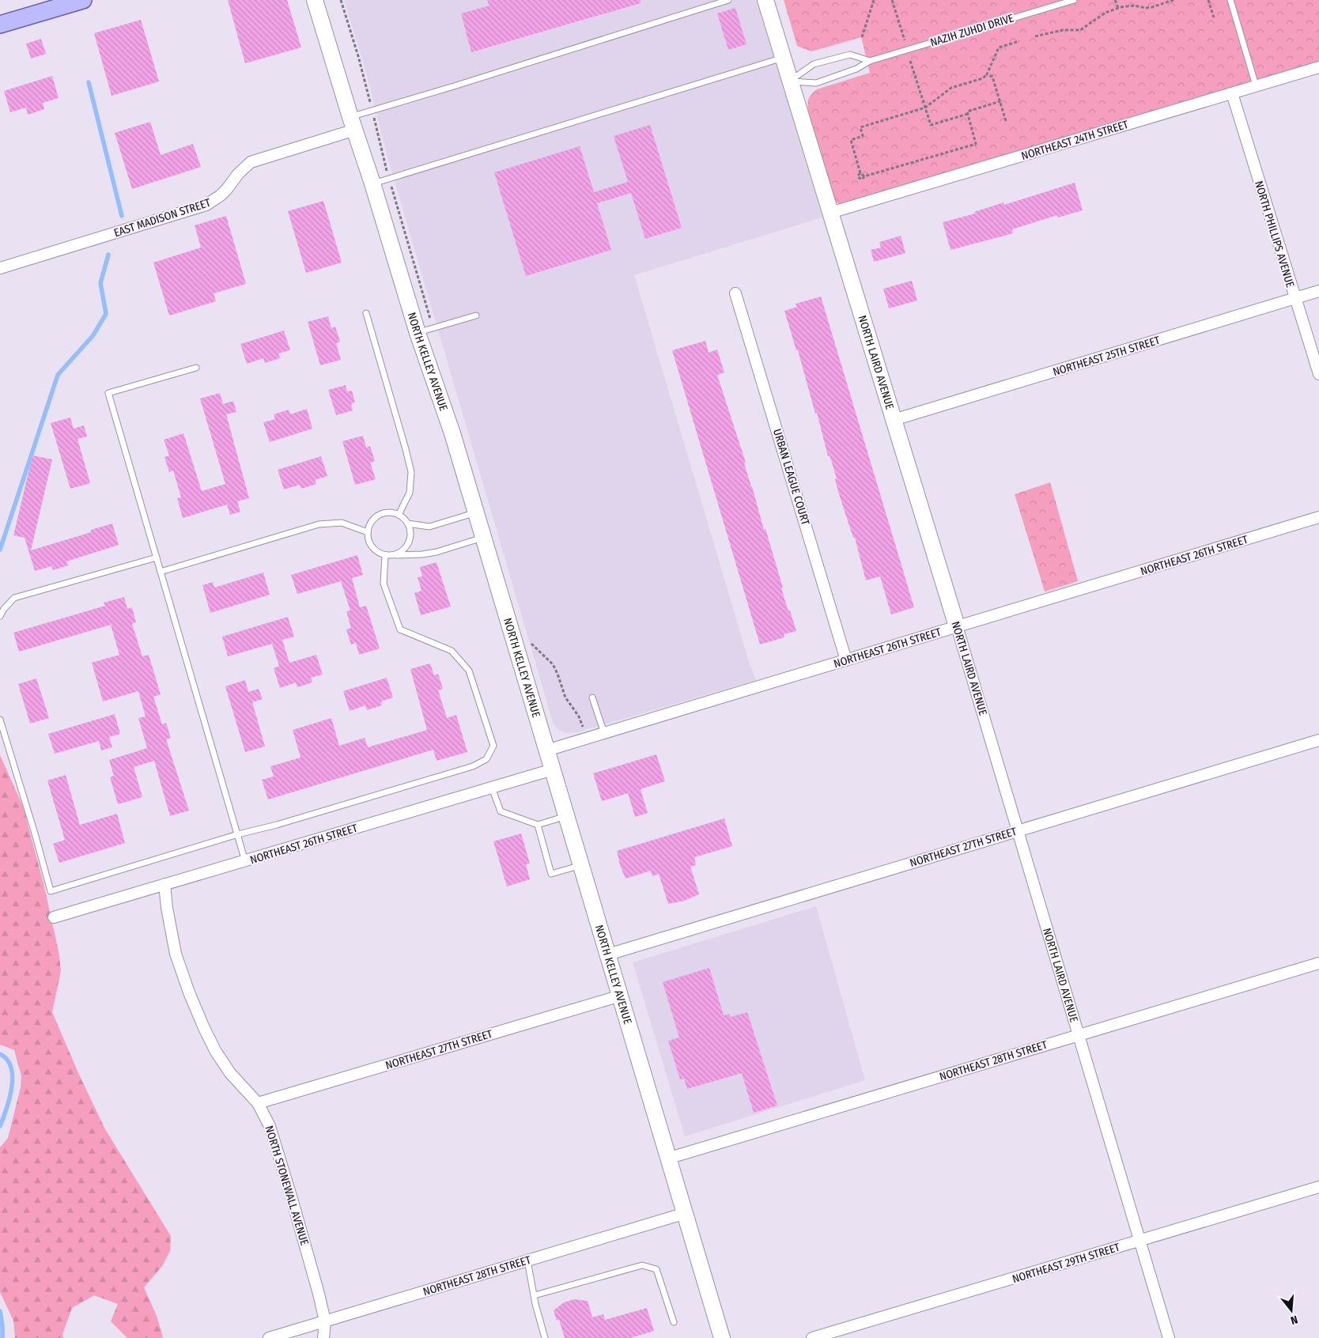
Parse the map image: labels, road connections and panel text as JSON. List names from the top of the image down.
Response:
{
  "streets": {
    "main road": ["NORTH KELLEY AVENUE", "NORTH LAIRD AVENUE"],
    "street": [
      "NORTHEAST 24TH STREET",
      "EAST MADISON STREET",
      "NORTH PHILLIPS AVENUE",
      "NORTHEAST 25TH STREET",
      "URBAN LEAGUE COURT",
      "NORTHEAST 26TH STREET",
      "NORTHEAST 27TH STREET",
      "NORTHEAST 28TH STREET",
      "NORTH STONEWALL AVENUE",
      "NORTHEAST 29TH STREET"
    ],
    "lane": ["NAZIH ZUHDI DRIVE"]
  },
  "crossings": [
    ["NAZIH ZUHDI DRIVE", "NORTH LAIRD AVENUE"],
    ["NORTHEAST 24TH STREET", "NORTH PHILLIPS AVENUE"],
    ["NORTHEAST 24TH STREET", "NORTH LAIRD AVENUE"],
    ["EAST MADISON STREET", "NORTH KELLEY AVENUE"],
    ["NORTH PHILLIPS AVENUE", "NORTHEAST 25TH STREET"],
    ["NORTHEAST 25TH STREET", "NORTH LAIRD AVENUE"],
    ["NORTH KELLEY AVENUE", "NORTHEAST 26TH STREET"],
    ["NORTH KELLEY AVENUE", "NORTHEAST 27TH STREET"],
    ["NORTH KELLEY AVENUE", "NORTHEAST 28TH STREET"],
    ["NORTH LAIRD AVENUE", "NORTHEAST 26TH STREET"],
    ["NORTH LAIRD AVENUE", "NORTHEAST 27TH STREET"],
    ["NORTH LAIRD AVENUE", "NORTHEAST 28TH STREET"],
    ["NORTH LAIRD AVENUE", "NORTHEAST 29TH STREET"],
    ["URBAN LEAGUE COURT", "NORTHEAST 26TH STREET"],
    ["NORTHEAST 26TH STREET", "NORTH STONEWALL AVENUE"],
    ["NORTHEAST 27TH STREET", "NORTH STONEWALL AVENUE"],
    ["NORTHEAST 28TH STREET", "NORTH STONEWALL AVENUE"]
  ],
  "north": "bottom"
}
